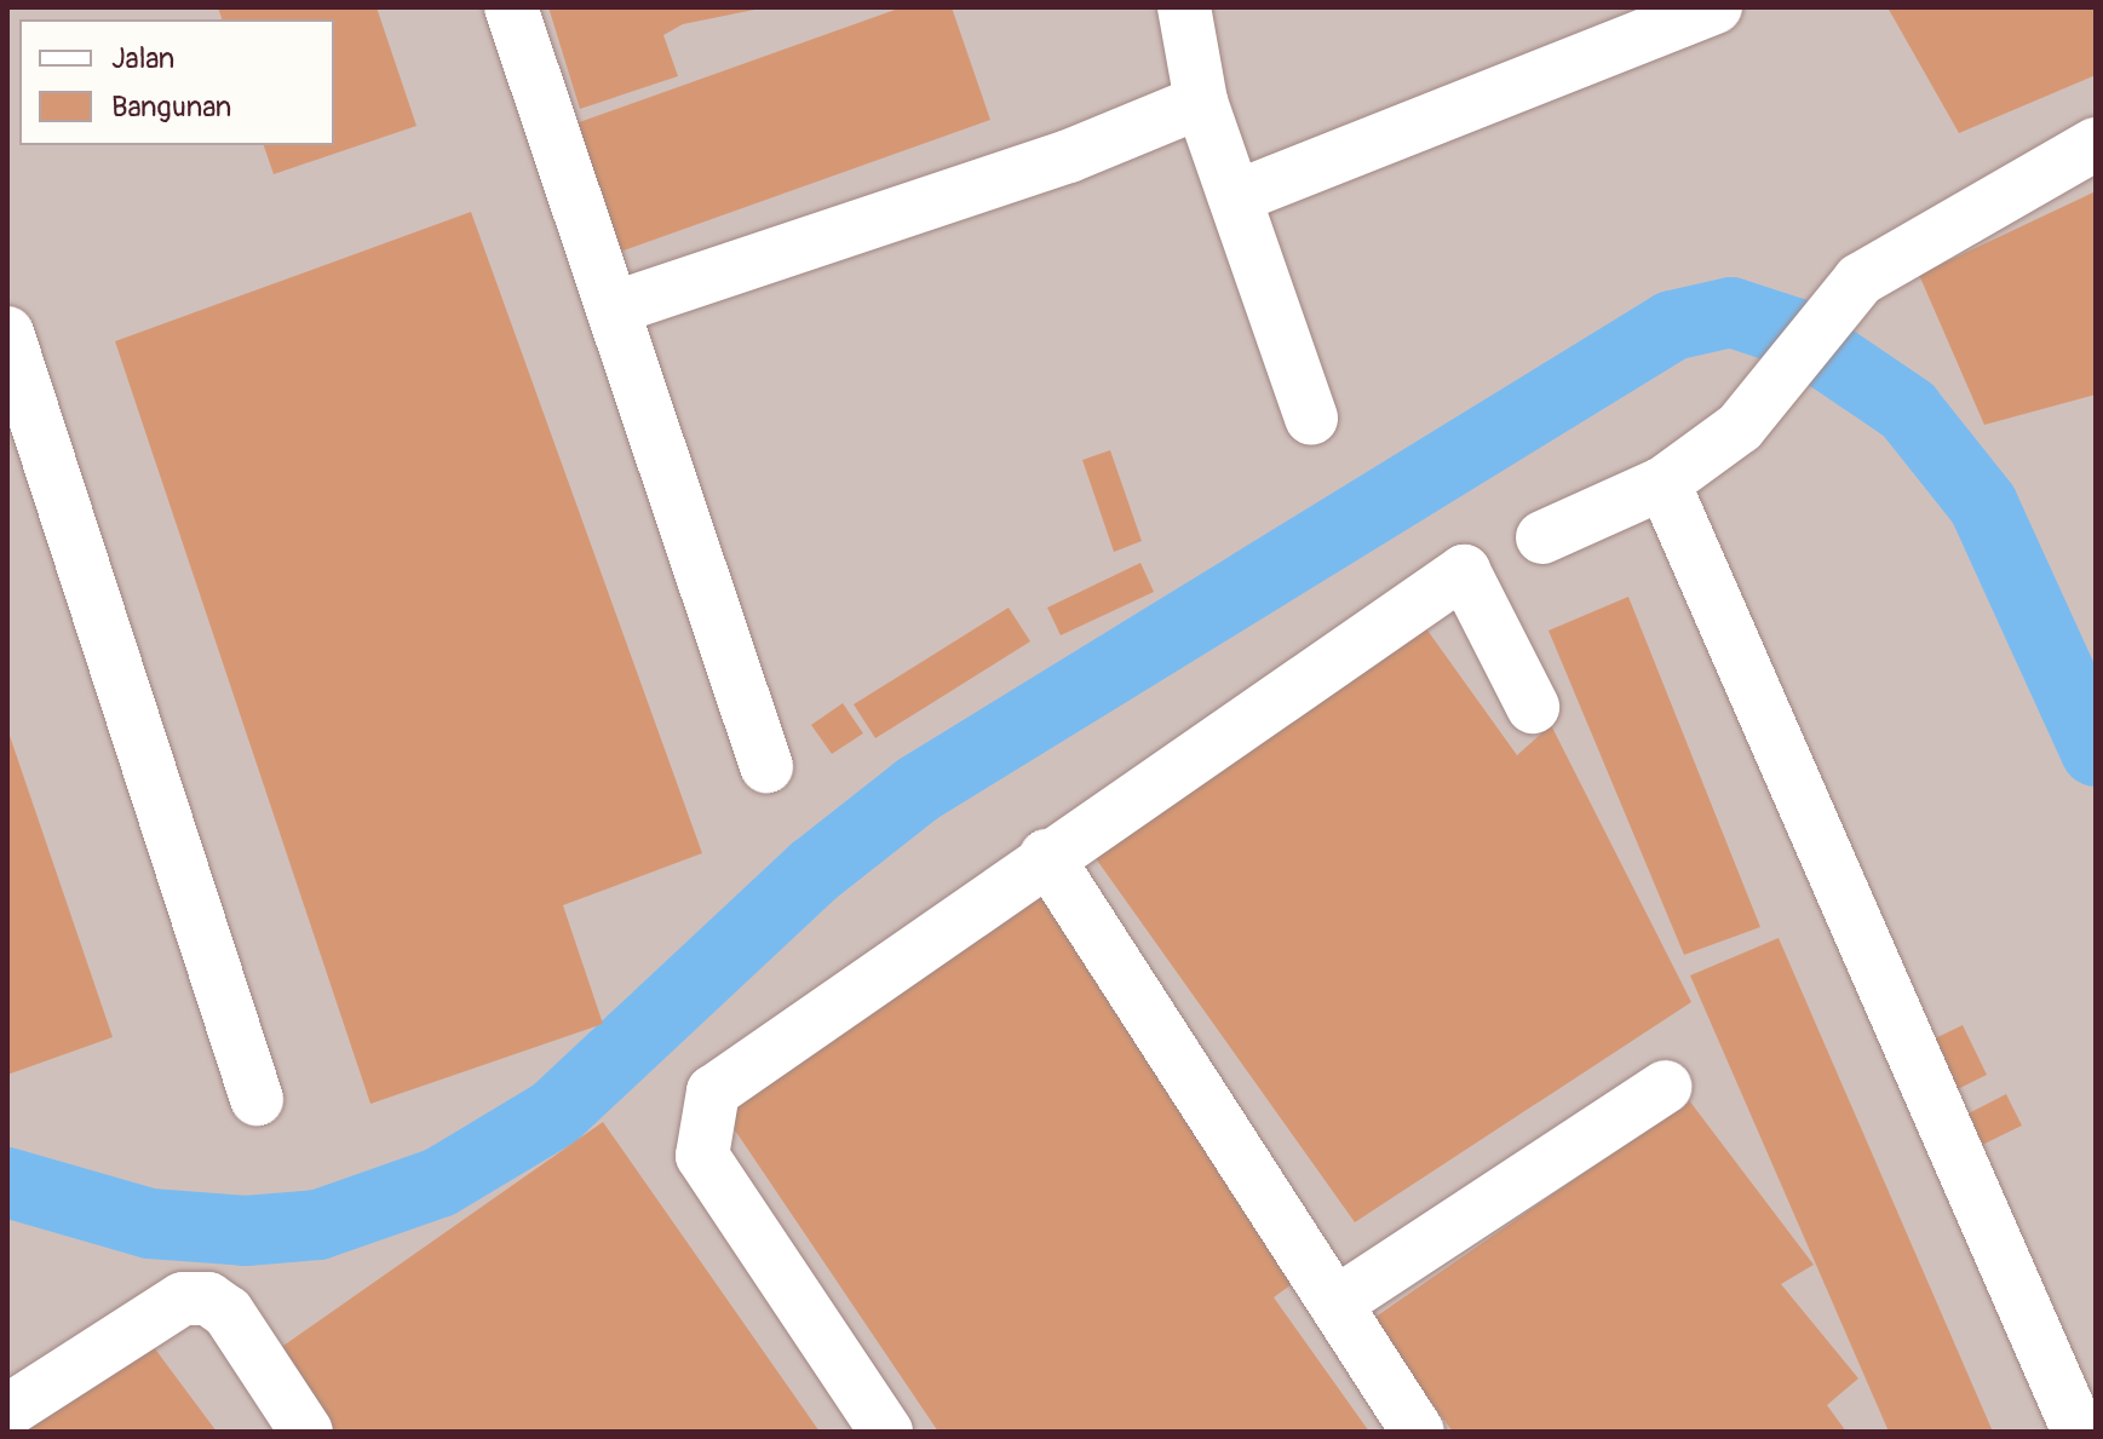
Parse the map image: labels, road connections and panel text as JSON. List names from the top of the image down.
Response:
{
  "legend": ["Jalan", "Bangunan"]
}
